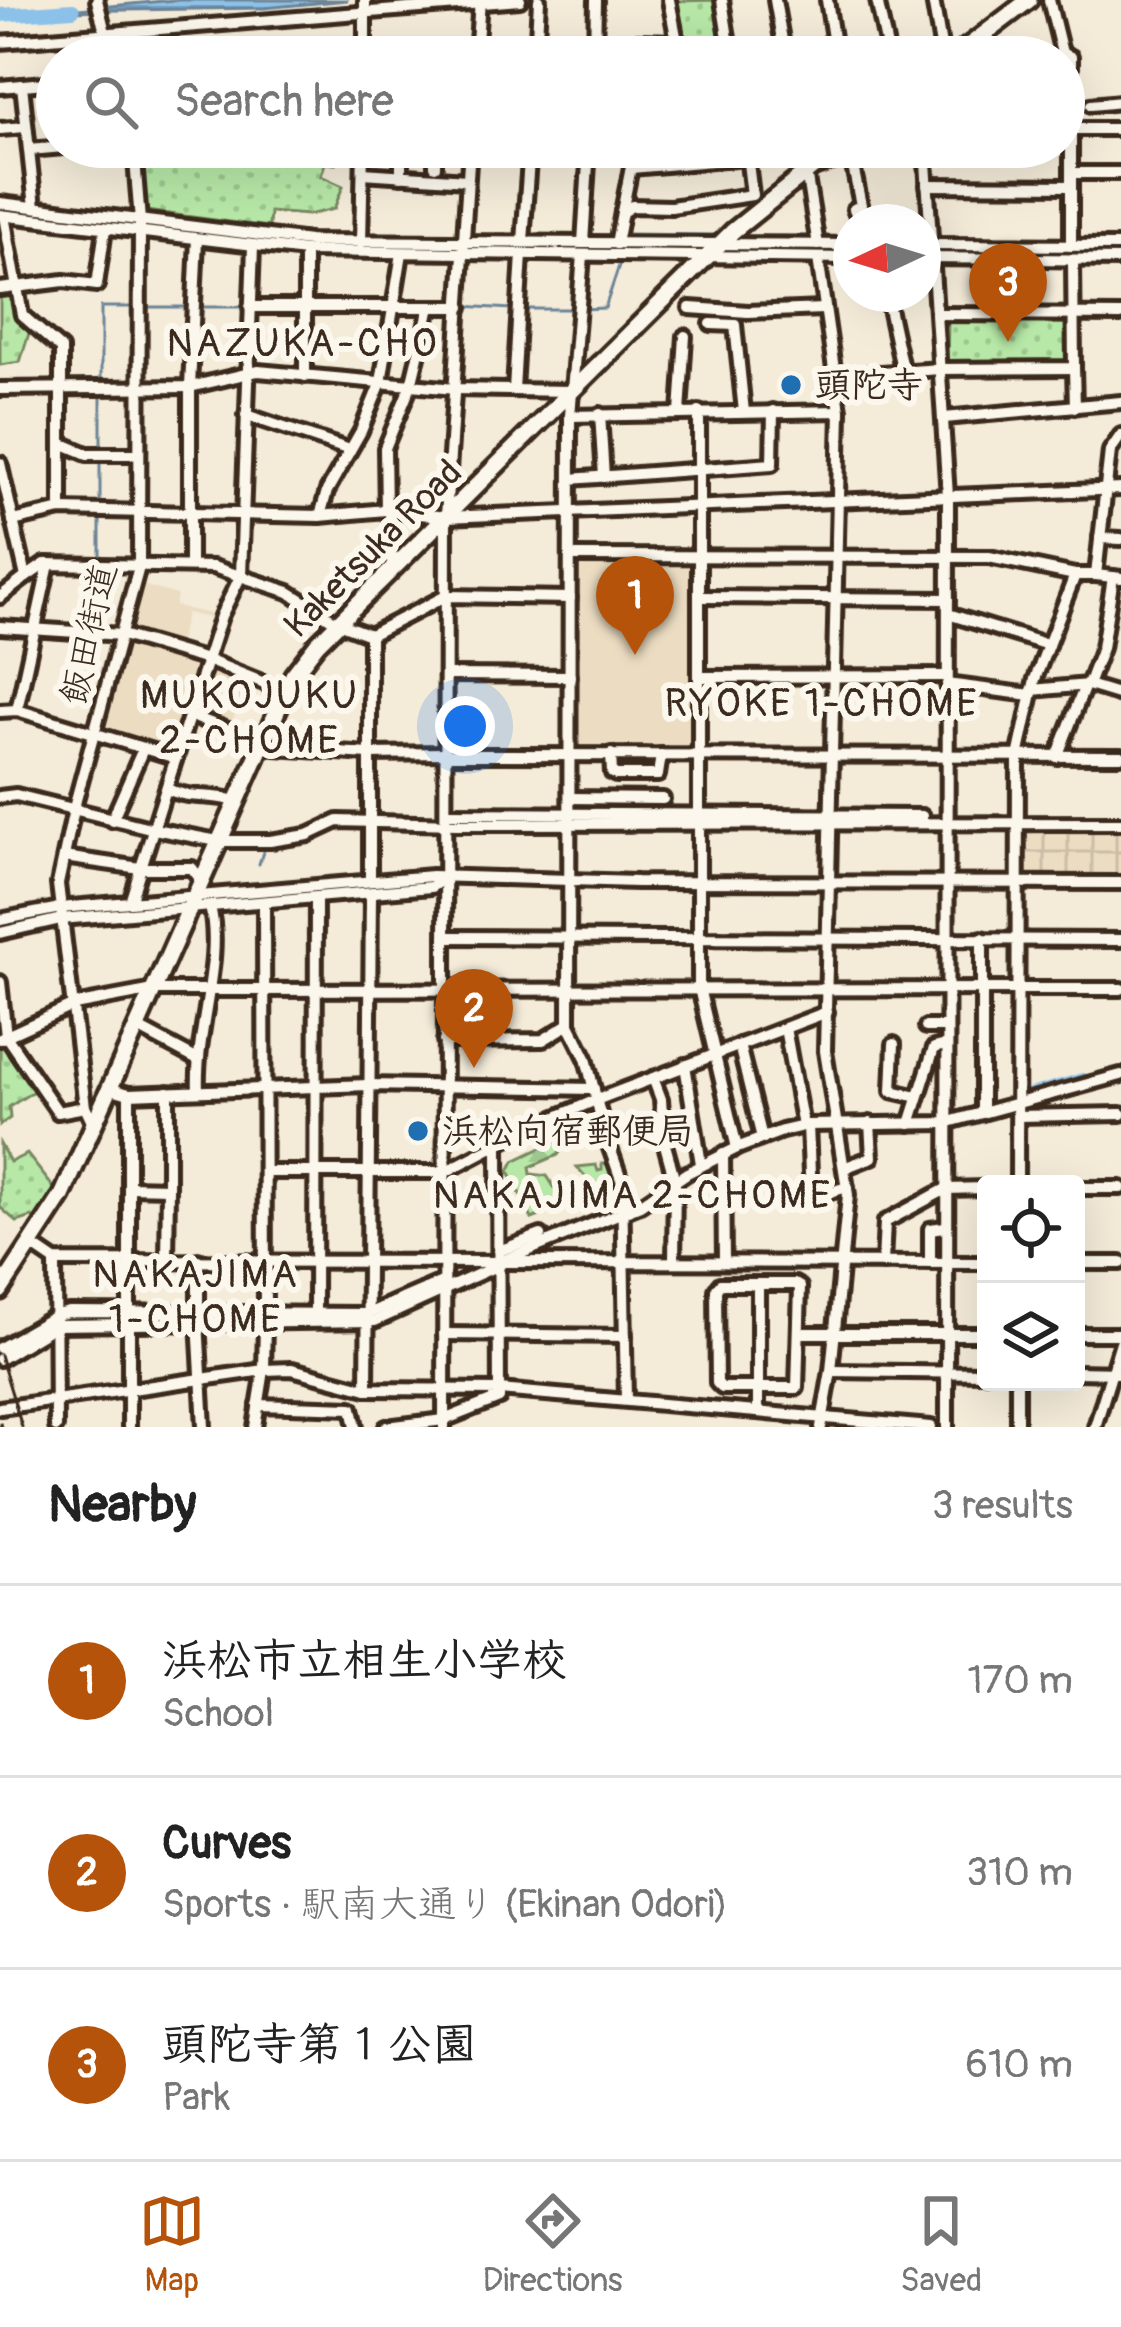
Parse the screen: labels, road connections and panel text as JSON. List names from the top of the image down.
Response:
{
  "streets": {
    "highway": ["Kaketsuka Road"],
    "street": ["飯田街道"]
  },
  "crossings": [
    ["Kaketsuka Road", "飯田街道"]
  ],
  "districts": [
    "NAZUKA-CHO",
    "MUKOJUKU 2-CHOME",
    "RYOKE 1-CHOME",
    "NAKAJIMA 2-CHOME",
    "NAKAJIMA 1-CHOME"
  ],
  "places": ["頭陀寺", "浜松向宿郵便局"],
  "north": "left",
  "page": {
    "search": "Search here",
    "pins": ["3", "1", "2"],
    "heading": ["Nearby", "3 results"],
    "list": [
      {
        "mark": "1",
        "name": "浜松市立相生小学校",
        "note": "School",
        "value": "170 m"
      },
      {
        "mark": "2",
        "name": "Curves",
        "note": "Sports · 駅南大通り (Ekinan Odori)",
        "value": "310 m"
      },
      {
        "mark": "3",
        "name": "頭陀寺第１公園",
        "note": "Park",
        "value": "610 m"
      }
    ],
    "nav": ["Map", "Directions", "Saved"]
  }
}
